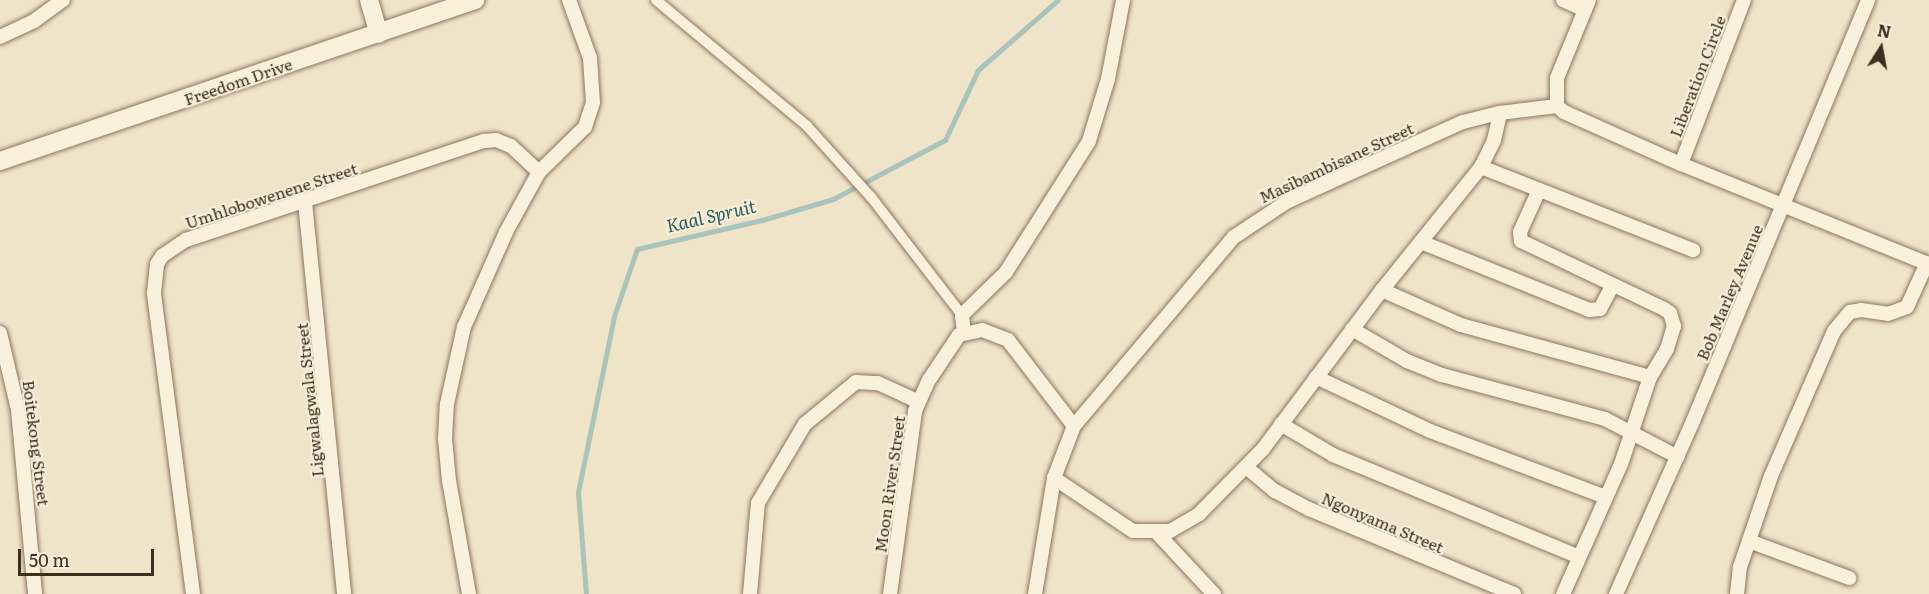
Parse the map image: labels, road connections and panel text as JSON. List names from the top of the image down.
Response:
{
  "streets": {
    "street": [
      "Liberation Circle",
      "Freedom Drive",
      "Masibambisane Street",
      "Umhlobowenene Street",
      "Bob Marley Avenue",
      "Ligwalagwala Street",
      "Boitekong Street",
      "Moon River Street",
      "Ngonyama Street"
    ]
  },
  "crossings": [
    ["Umhlobowenene Street", "Ligwalagwala Street"]
  ],
  "water": ["Kaal Spruit"],
  "scale_bar": "50 m",
  "north": "top"
}
